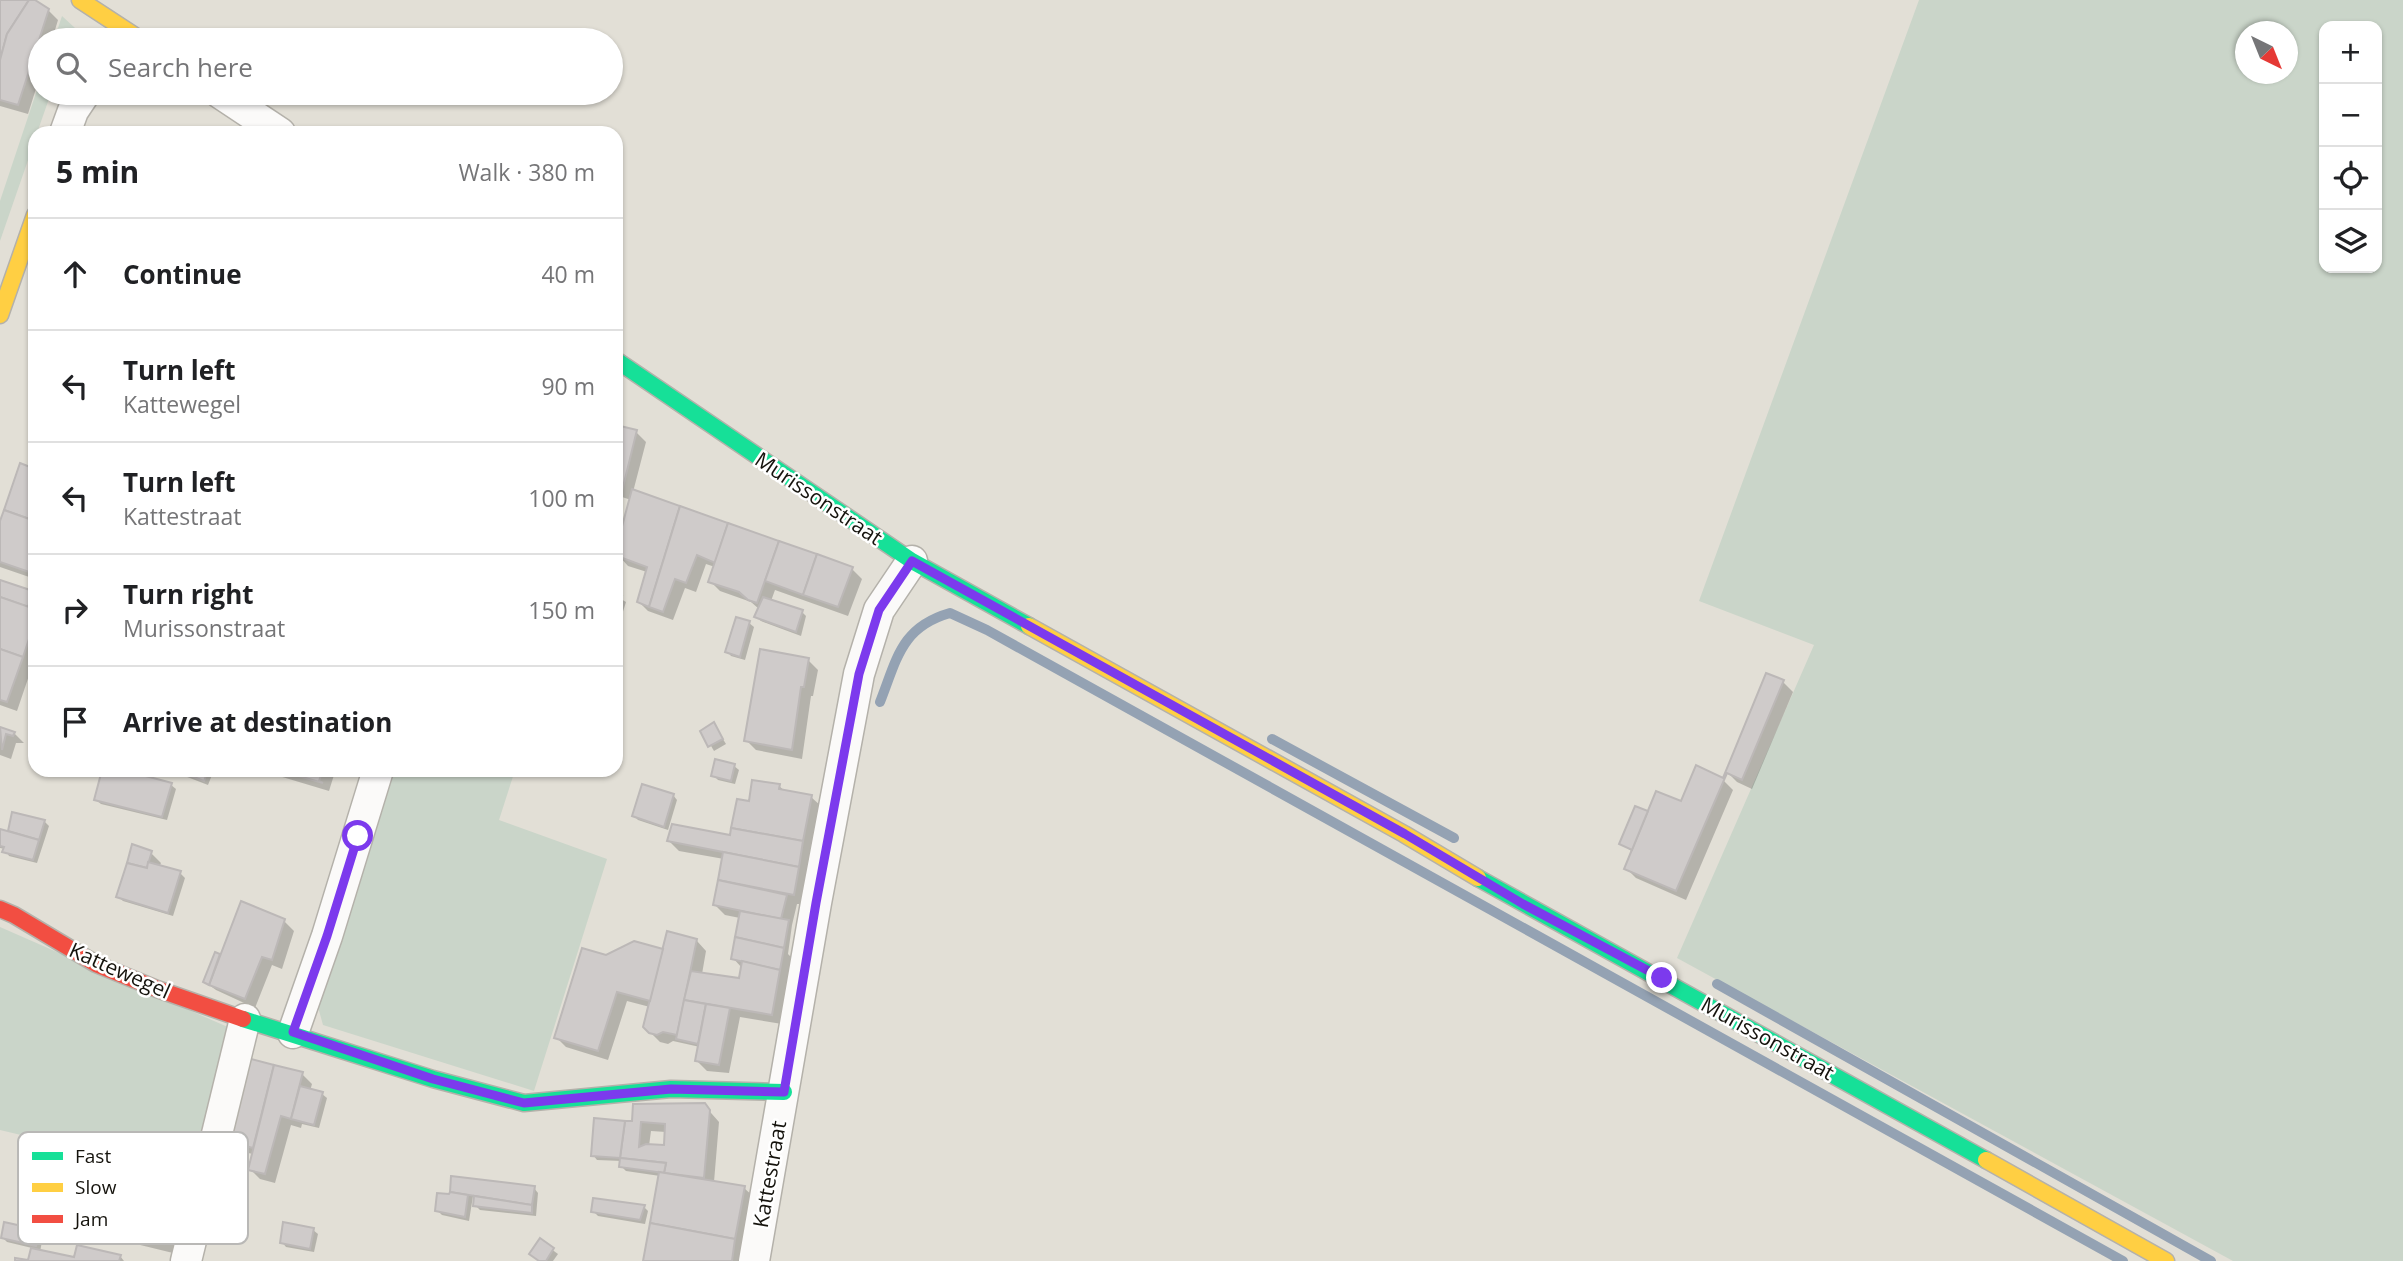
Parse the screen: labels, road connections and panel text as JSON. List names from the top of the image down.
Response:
{
  "streets": {
    "street": ["Murissonstraat", "Kattewegel", "Kattestraat"]
  },
  "crossings": [
    ["Murissonstraat", "Kattestraat"],
    ["Kattewegel", "Kattestraat"]
  ],
  "legend": ["Fast", "Slow", "Jam"],
  "north": "bottom right",
  "page": {
    "map_buttons": ["+", "−"],
    "search": "Search here",
    "heading": ["5 min", "Walk · 380 m"],
    "list": [
      ["Continue", "40 m"],
      ["Turn left", "Kattewegel", "90 m"],
      ["Turn left", "Kattestraat", "100 m"],
      ["Turn right", "Murissonstraat", "150 m"],
      "Arrive at destination"
    ]
  }
}
